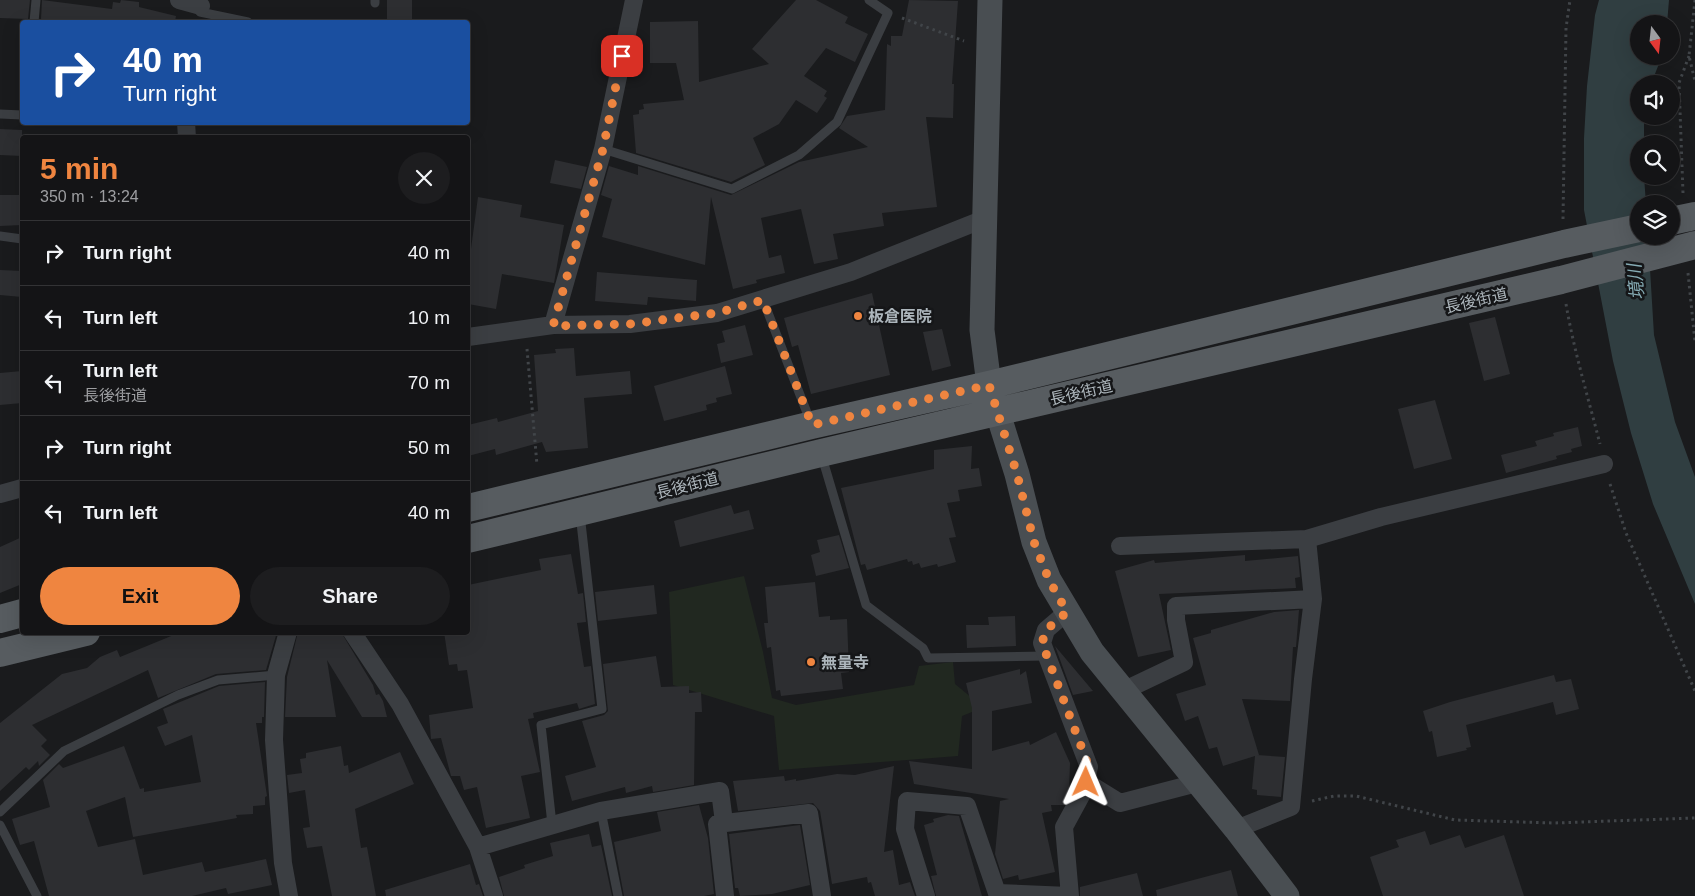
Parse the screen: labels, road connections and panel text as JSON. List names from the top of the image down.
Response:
{
  "streets": {
    "main road": ["長後街道"]
  },
  "water": ["境川"],
  "places": ["板倉医院", "無量寺"],
  "north": "bottom",
  "page": {
    "turn": ["40 m", "Turn right"],
    "heading": ["5 min", "350 m · 13:24"],
    "list": [
      {
        "name": "Turn right",
        "value": "40 m"
      },
      {
        "name": "Turn left",
        "value": "10 m"
      },
      {
        "name": "Turn left",
        "note": "長後街道",
        "value": "70 m"
      },
      {
        "name": "Turn right",
        "value": "50 m"
      },
      {
        "name": "Turn left",
        "value": "40 m"
      }
    ],
    "buttons": ["Exit", "Share"]
  }
}
